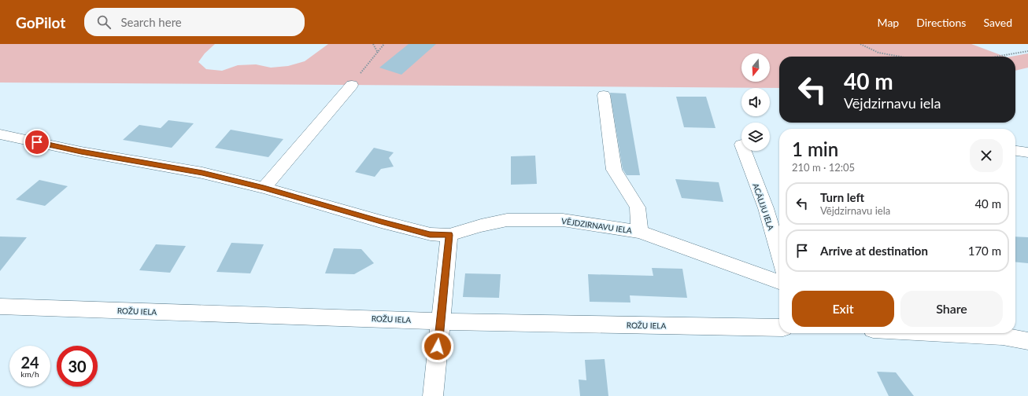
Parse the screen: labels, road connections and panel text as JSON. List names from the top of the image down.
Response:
{
  "streets": {
    "street": ["ACĀLIJU IELA", "VĒJDZIRNAVU IELA", "ROŽU IELA"]
  },
  "north": "bottom",
  "page": {
    "header": "GoPilot",
    "search": "Search here",
    "nav": ["Map", "Directions", "Saved"],
    "turn": ["40 m", "Vējdzirnavu iela"],
    "heading": ["1 min", "210 m · 12:05"],
    "list": [
      {
        "name": "Turn left",
        "note": "Vējdzirnavu iela",
        "value": "40 m"
      },
      {
        "name": "Arrive at destination",
        "value": "170 m"
      }
    ],
    "buttons": ["Exit", "Share"],
    "speed": "24 km/h",
    "limit": "30"
  }
}
